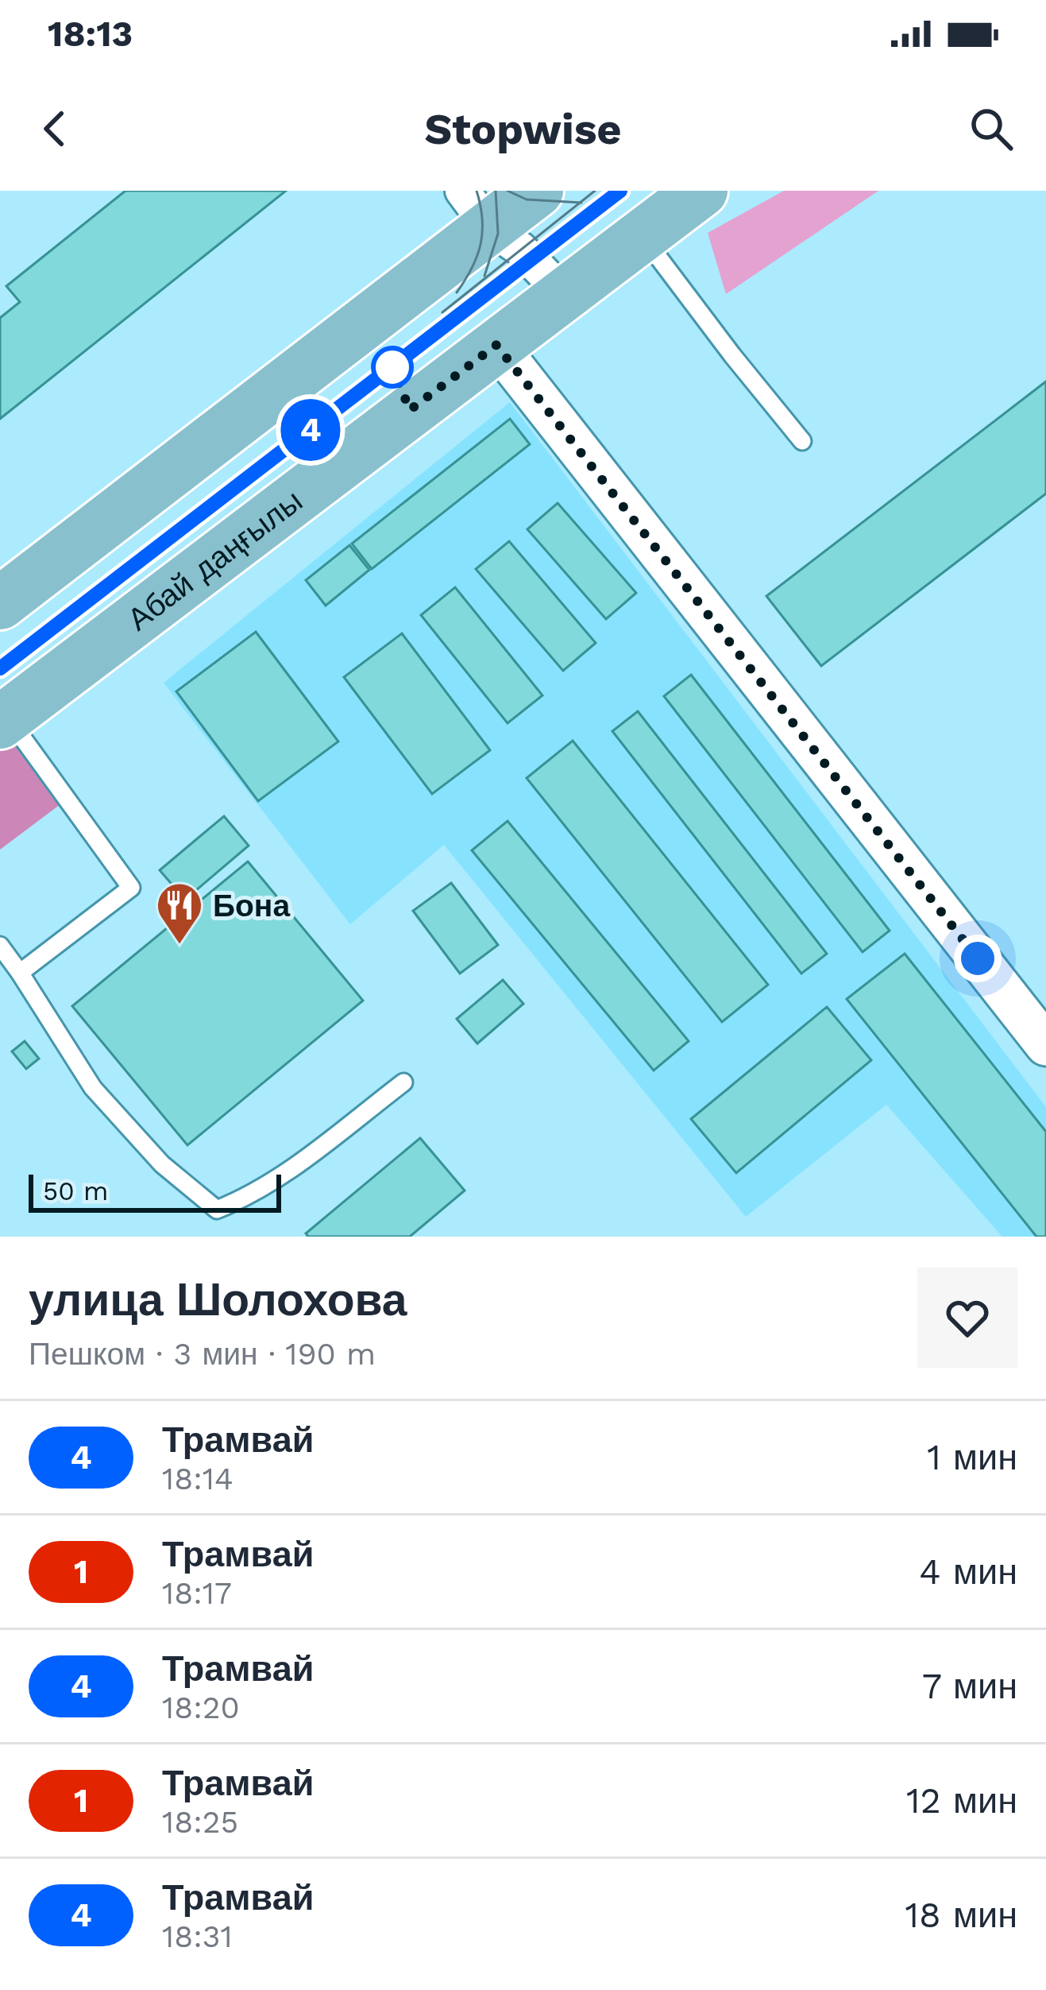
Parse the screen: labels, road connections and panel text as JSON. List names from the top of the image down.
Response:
{
  "streets": {
    "main road": ["Абай даңғылы"]
  },
  "places": {
    "restaurant": ["Бона"]
  },
  "lines": ["tram line 4"],
  "scale_bar": "50 m",
  "page": {
    "status": "18:13",
    "header": "Stopwise",
    "on_map": "4",
    "scale": "50 m",
    "heading": ["улица Шолохова", "Пешком · 3 мин · 190 m"],
    "list": [
      {
        "mark": "4",
        "name": "Трамвай",
        "note": "18:14",
        "value": "1 мин"
      },
      {
        "mark": "1",
        "name": "Трамвай",
        "note": "18:17",
        "value": "4 мин"
      },
      {
        "mark": "4",
        "name": "Трамвай",
        "note": "18:20",
        "value": "7 мин"
      },
      {
        "mark": "1",
        "name": "Трамвай",
        "note": "18:25",
        "value": "12 мин"
      },
      {
        "mark": "4",
        "name": "Трамвай",
        "note": "18:31",
        "value": "18 мин"
      }
    ]
  }
}
